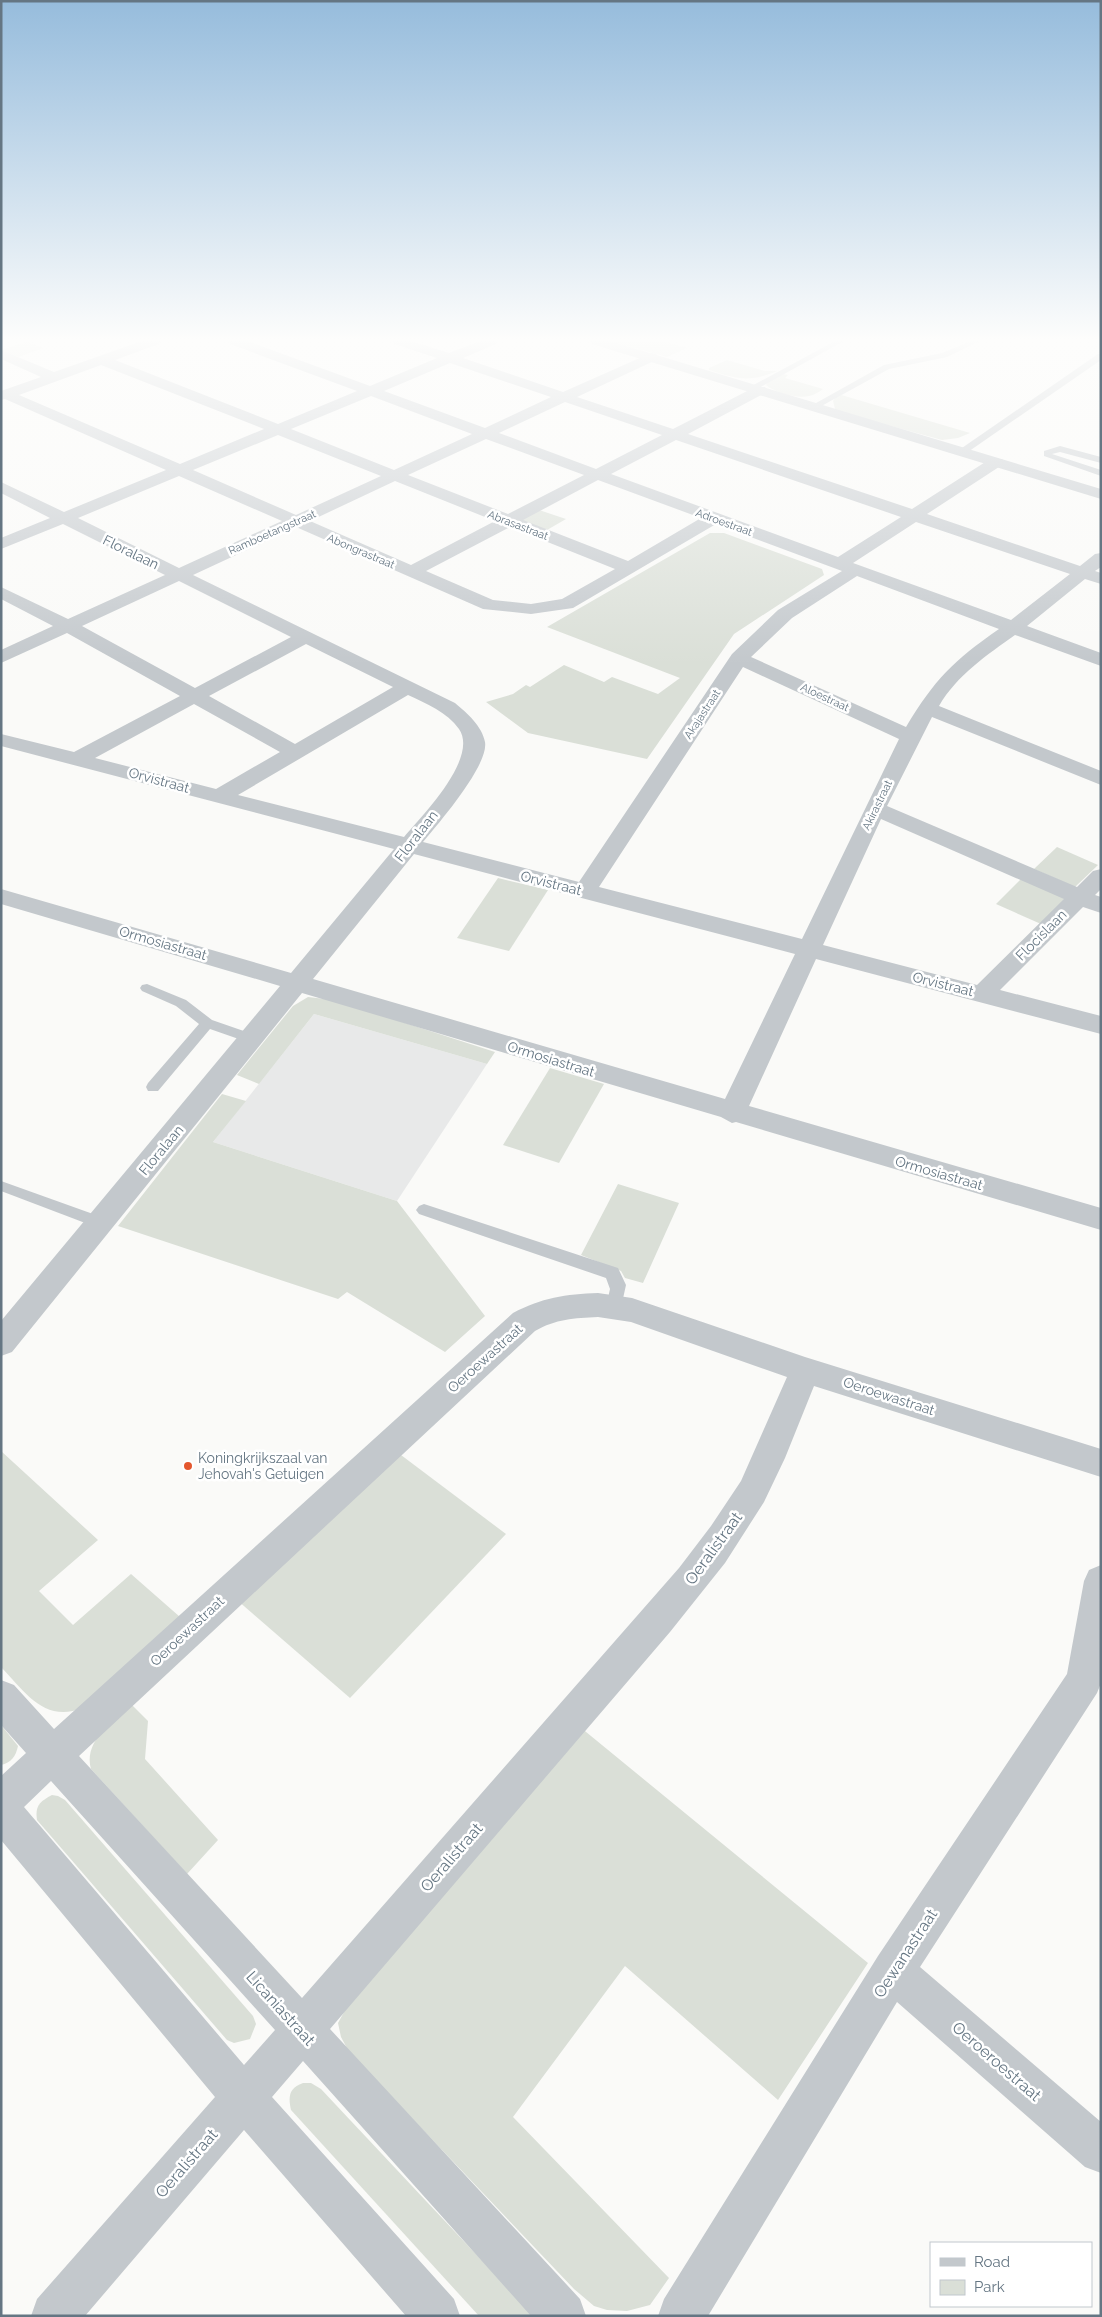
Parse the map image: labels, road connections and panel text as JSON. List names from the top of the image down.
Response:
{
  "streets": {
    "street": [
      "Adroestraat",
      "Abrasastraat",
      "Ramboetangstraat",
      "Abongrastraat",
      "Floralaan",
      "Aloestraat",
      "Akajastraat",
      "Orvistraat",
      "Akirastraat",
      "Flocislaan",
      "Ormosiastraat",
      "Oeroewastraat",
      "Oeralistraat",
      "Oewanastraat",
      "Licaniastraat",
      "Oeroeroestraat"
    ]
  },
  "crossings": [
    ["Adroestraat", "Abongrastraat"],
    ["Adroestraat", "Akajastraat"],
    ["Adroestraat", "Akirastraat"],
    ["Abrasastraat", "Ramboetangstraat"],
    ["Abrasastraat", "Abongrastraat"],
    ["Ramboetangstraat", "Abongrastraat"],
    ["Ramboetangstraat", "Floralaan"],
    ["Floralaan", "Orvistraat"],
    ["Floralaan", "Ormosiastraat"],
    ["Aloestraat", "Akajastraat"],
    ["Aloestraat", "Akirastraat"],
    ["Akajastraat", "Orvistraat"],
    ["Orvistraat", "Akirastraat"],
    ["Orvistraat", "Flocislaan"],
    ["Akirastraat", "Ormosiastraat"],
    ["Oeroewastraat", "Oeralistraat"],
    ["Oeroewastraat", "Licaniastraat"],
    ["Oeralistraat", "Licaniastraat"],
    ["Oewanastraat", "Oeroeroestraat"]
  ],
  "places": ["Koningkrijkszaal van Jehovah's Getuigen"],
  "legend": ["Road", "Park"]
}
